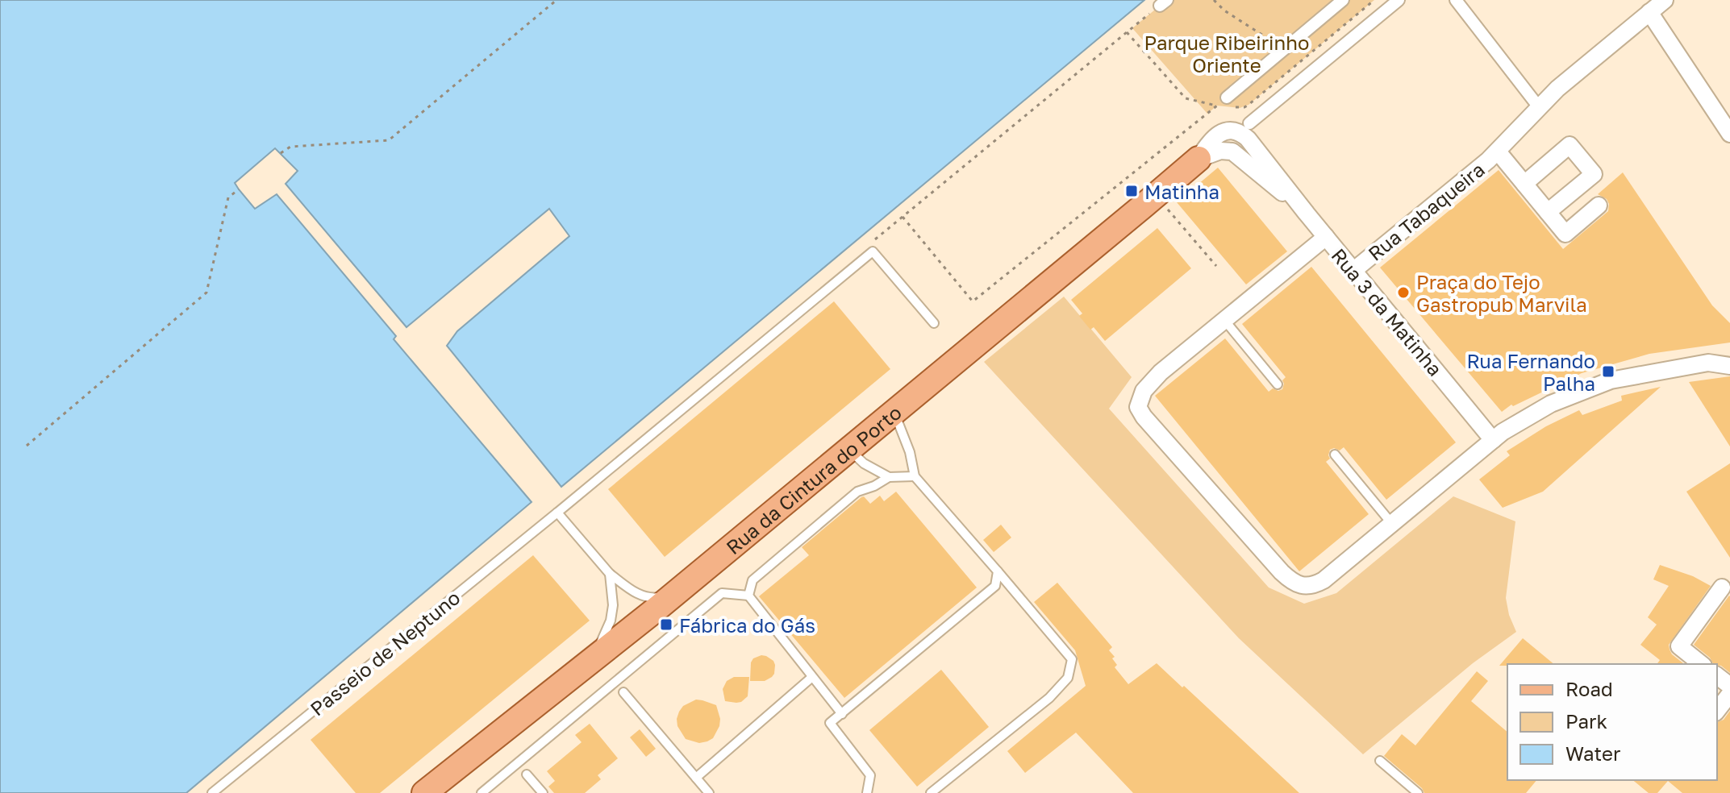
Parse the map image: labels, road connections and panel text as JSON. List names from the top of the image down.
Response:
{
  "streets": {
    "main road": ["Rua da Cintura do Porto"],
    "street": ["Rua Tabaqueira", "Rua 3 da Matinha"],
    "lane": ["Passeio de Neptuno"]
  },
  "crossings": [
    ["Rua Tabaqueira", "Rua 3 da Matinha"],
    ["Rua 3 da Matinha", "Rua da Cintura do Porto"]
  ],
  "parks": ["Parque Ribeirinho Oriente"],
  "places": {
    "transit": ["Matinha", "Rua Fernando Palha", "Fábrica do Gás"],
    "other": ["Praça do Tejo Gastropub Marvila"]
  },
  "legend": ["Road", "Park", "Water"]
}
